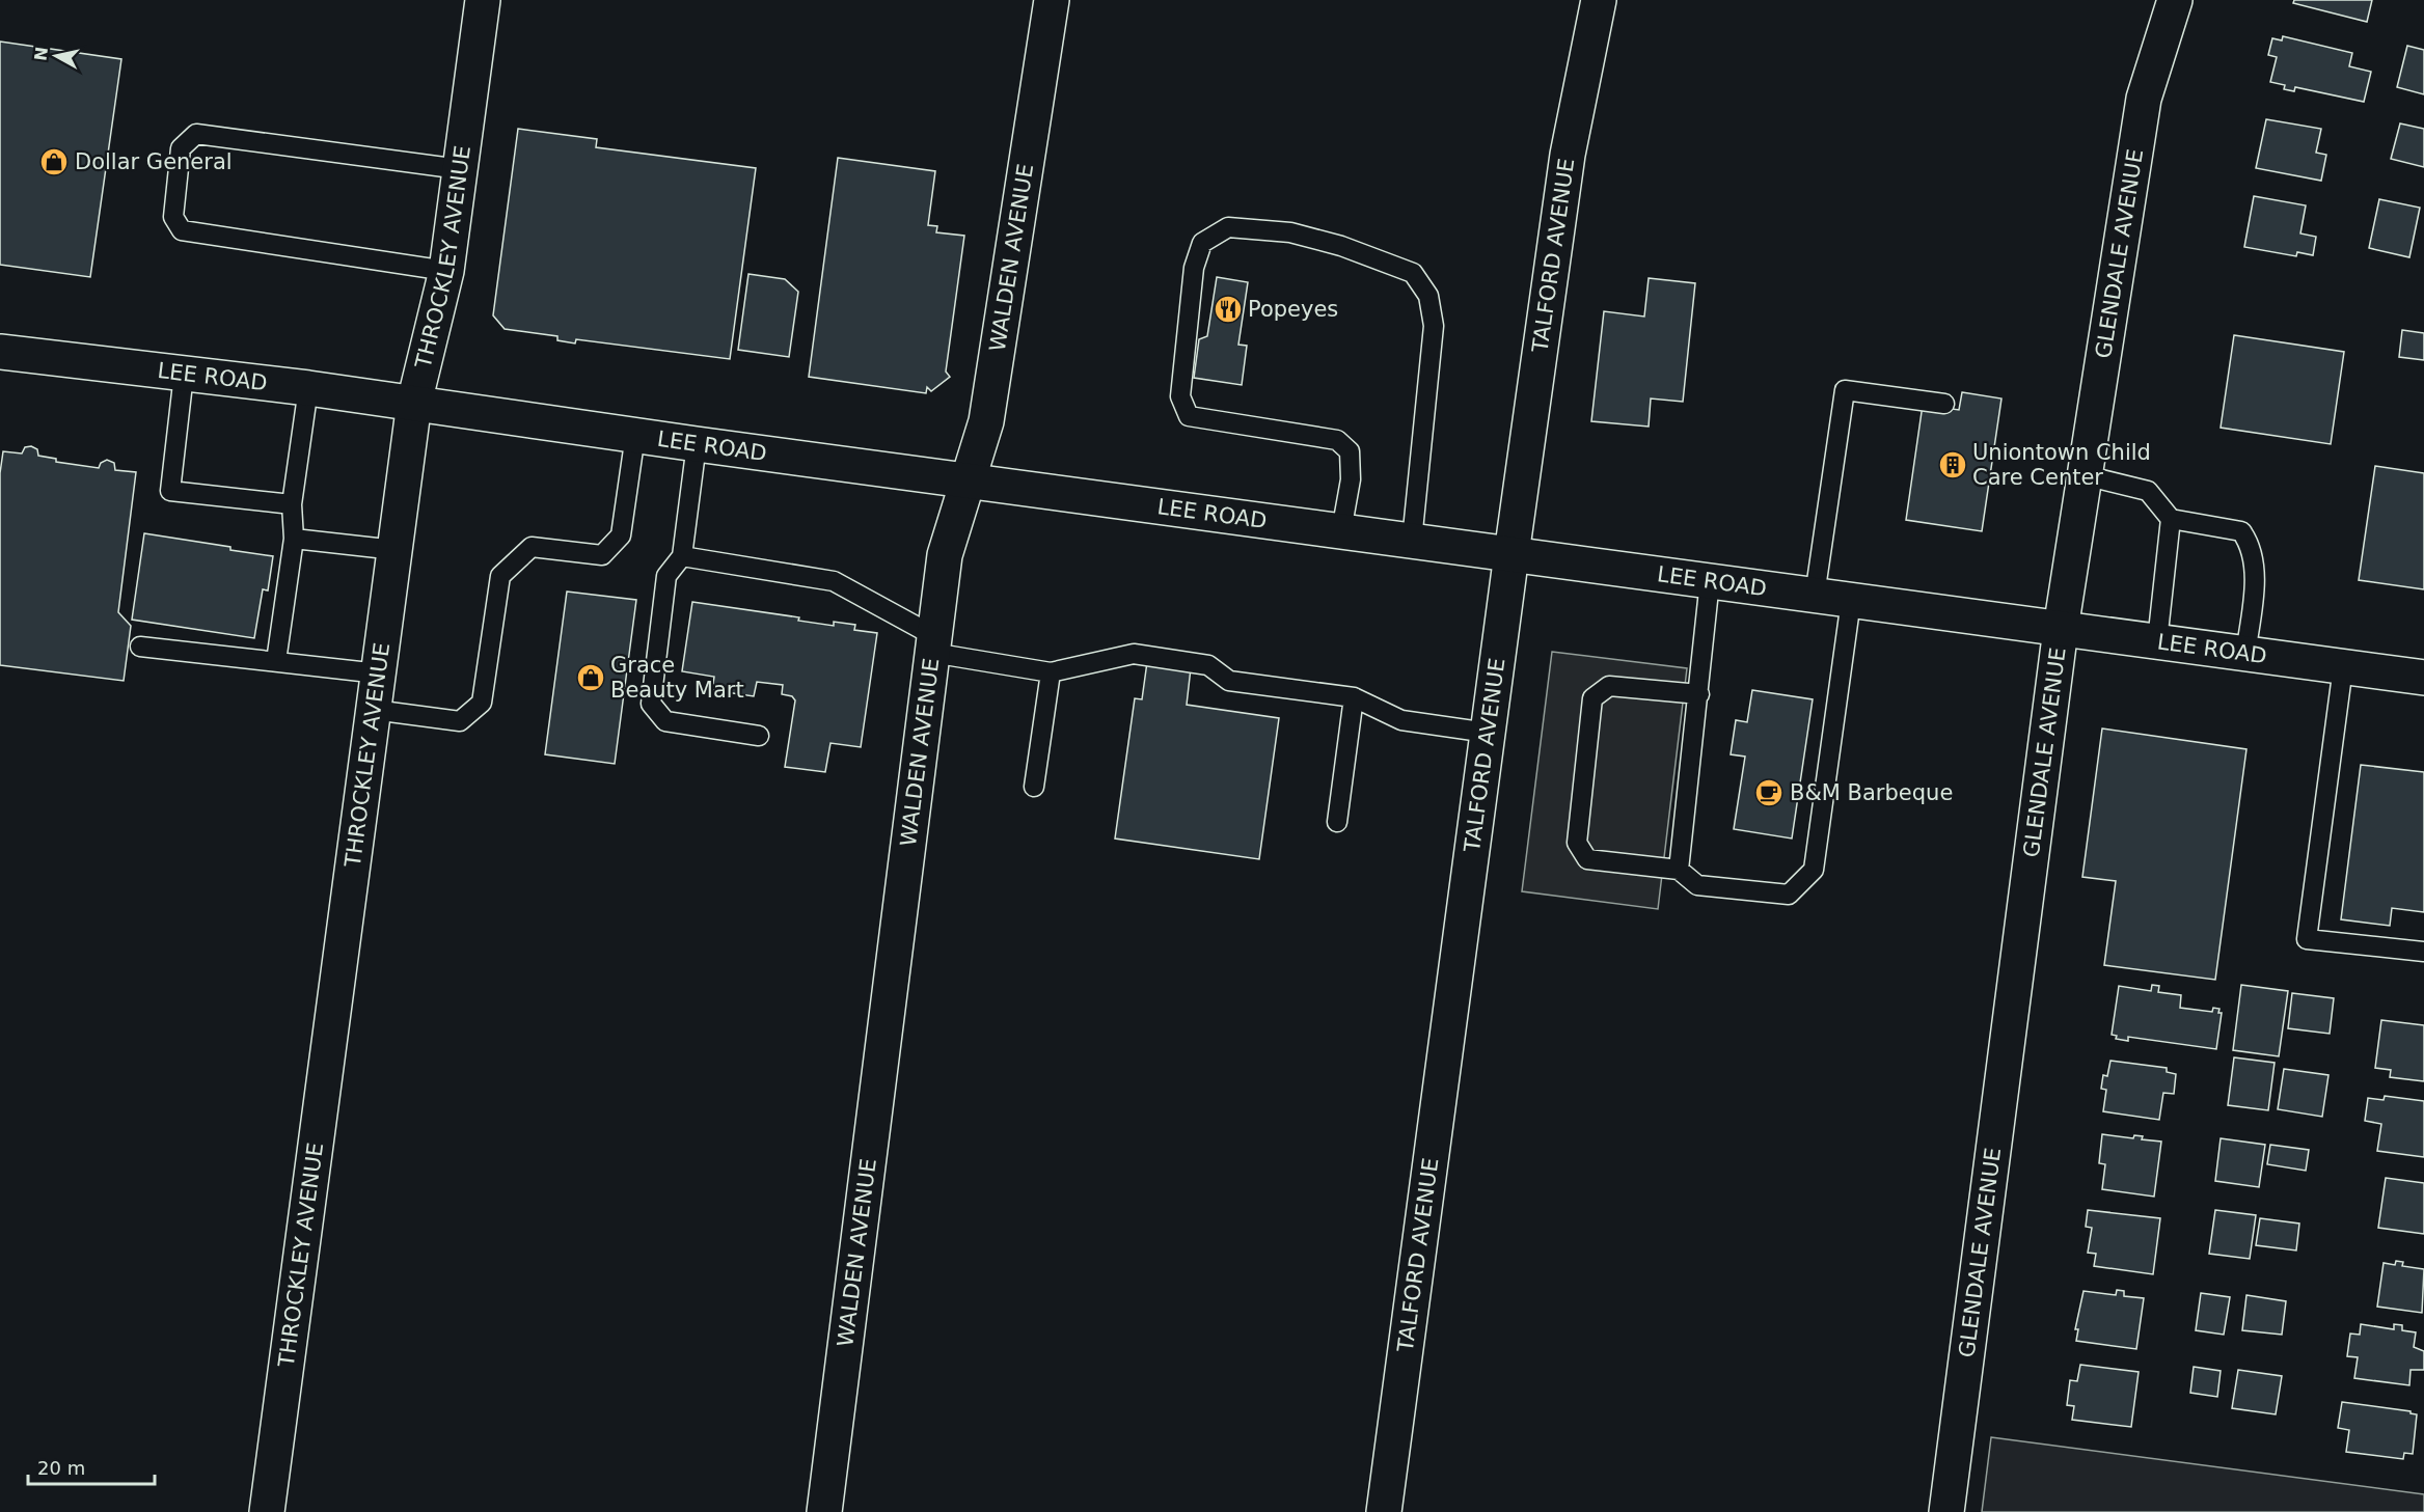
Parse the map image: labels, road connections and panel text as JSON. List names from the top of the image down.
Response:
{
  "streets": {
    "street": [
      "GLENDALE AVENUE",
      "TALFORD AVENUE",
      "THROCKLEY AVENUE",
      "WALDEN AVENUE",
      "LEE ROAD"
    ]
  },
  "crossings": [
    ["GLENDALE AVENUE", "LEE ROAD"],
    ["TALFORD AVENUE", "LEE ROAD"],
    ["THROCKLEY AVENUE", "LEE ROAD"],
    ["WALDEN AVENUE", "LEE ROAD"]
  ],
  "places": {
    "shop": ["Dollar General", "Grace Beauty Mart"],
    "restaurant": ["Popeyes"],
    "building": ["Uniontown Child Care Center"],
    "cafe": ["B&M Barbeque"]
  },
  "scale_bar": "20 m",
  "north": "left"
}
